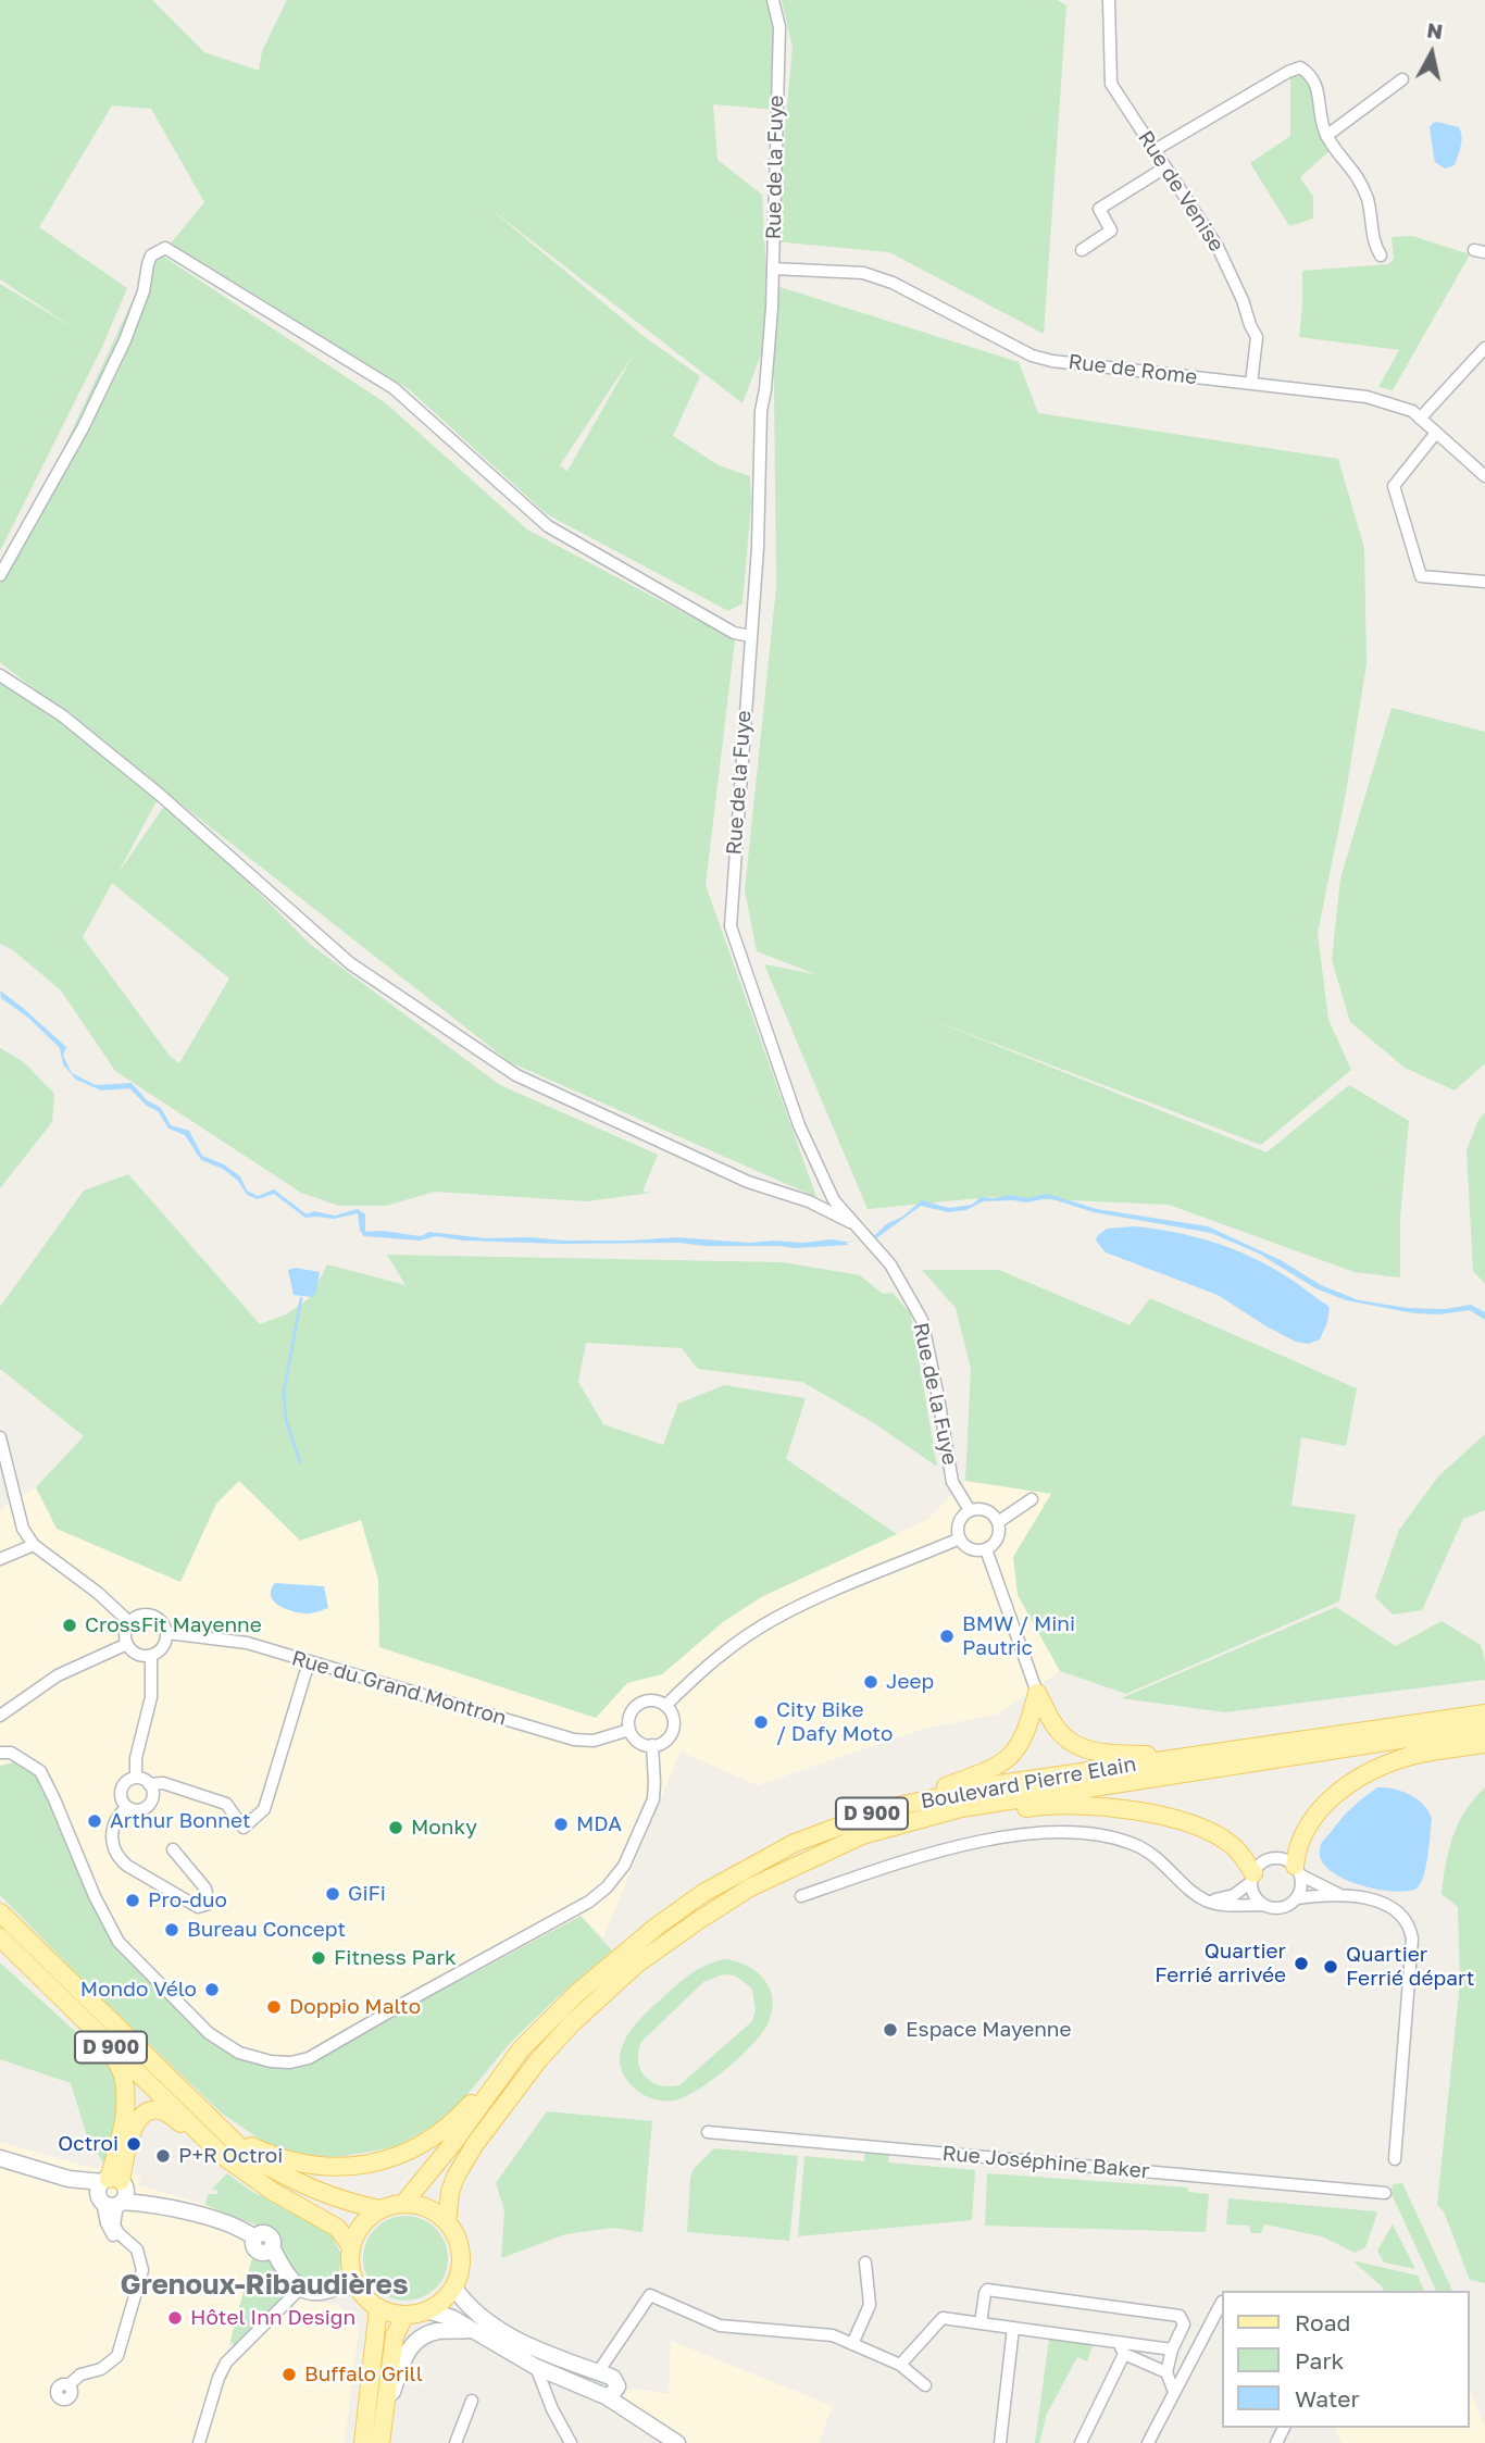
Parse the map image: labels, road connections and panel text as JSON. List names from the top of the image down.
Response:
{
  "streets": {
    "main road": ["Boulevard Pierre Elain", "D 900"],
    "street": [
      "Rue de la Fuye",
      "Rue de Venise",
      "Rue de Rome",
      "Rue du Grand Montron",
      "Rue Joséphine Baker"
    ]
  },
  "crossings": [
    ["Rue de la Fuye", "Rue de Rome"],
    ["Rue de Venise", "Rue de Rome"],
    ["Boulevard Pierre Elain", "D 900"]
  ],
  "districts": ["Grenoux-Ribaudières"],
  "places": [
    "CrossFit Mayenne",
    "BMW / Mini Pautric",
    "Jeep",
    "City Bike / Dafy Moto",
    "Arthur Bonnet",
    "MDA",
    "Monky",
    "GiFi",
    "Pro-duo",
    "Bureau Concept",
    "Fitness Park",
    "Quartier Ferrié arrivée",
    "Quartier Ferrié départ",
    "Mondo Vélo",
    "Doppio Malto",
    "Espace Mayenne",
    "Octroi",
    "P+R Octroi",
    "Hôtel Inn Design",
    "Buffalo Grill"
  ],
  "legend": ["Road", "Park", "Water"],
  "north": "top"
}
